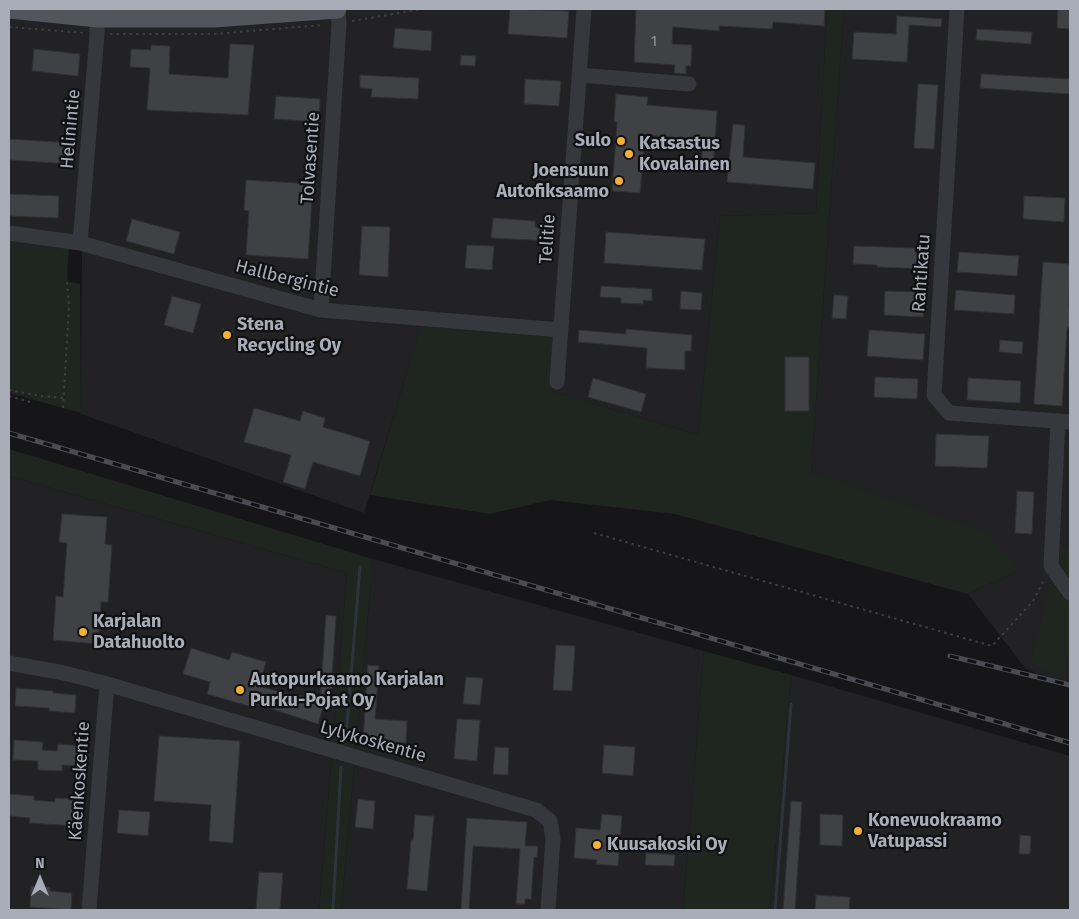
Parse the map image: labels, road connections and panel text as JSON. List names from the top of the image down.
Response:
{
  "streets": {
    "street": [
      "Helinintie",
      "Tolvasentie",
      "Telitie",
      "Rahtikatu",
      "Hallbergintie",
      "Lylykoskentie",
      "Käenkoskentie"
    ]
  },
  "crossings": [
    ["Helinintie", "Hallbergintie"],
    ["Tolvasentie", "Hallbergintie"],
    ["Telitie", "Hallbergintie"],
    ["Lylykoskentie", "Käenkoskentie"]
  ],
  "places": [
    "Sulo",
    "Katsastus Kovalainen",
    "Joensuun Autofiksaamo",
    "Stena Recycling Oy",
    "Karjalan Datahuolto",
    "Autopurkaamo Karjalan Purku-Pojat Oy",
    "Konevuokraamo Vatupassi",
    "Kuusakoski Oy"
  ],
  "house_numbers": ["1"],
  "north": "top"
}
